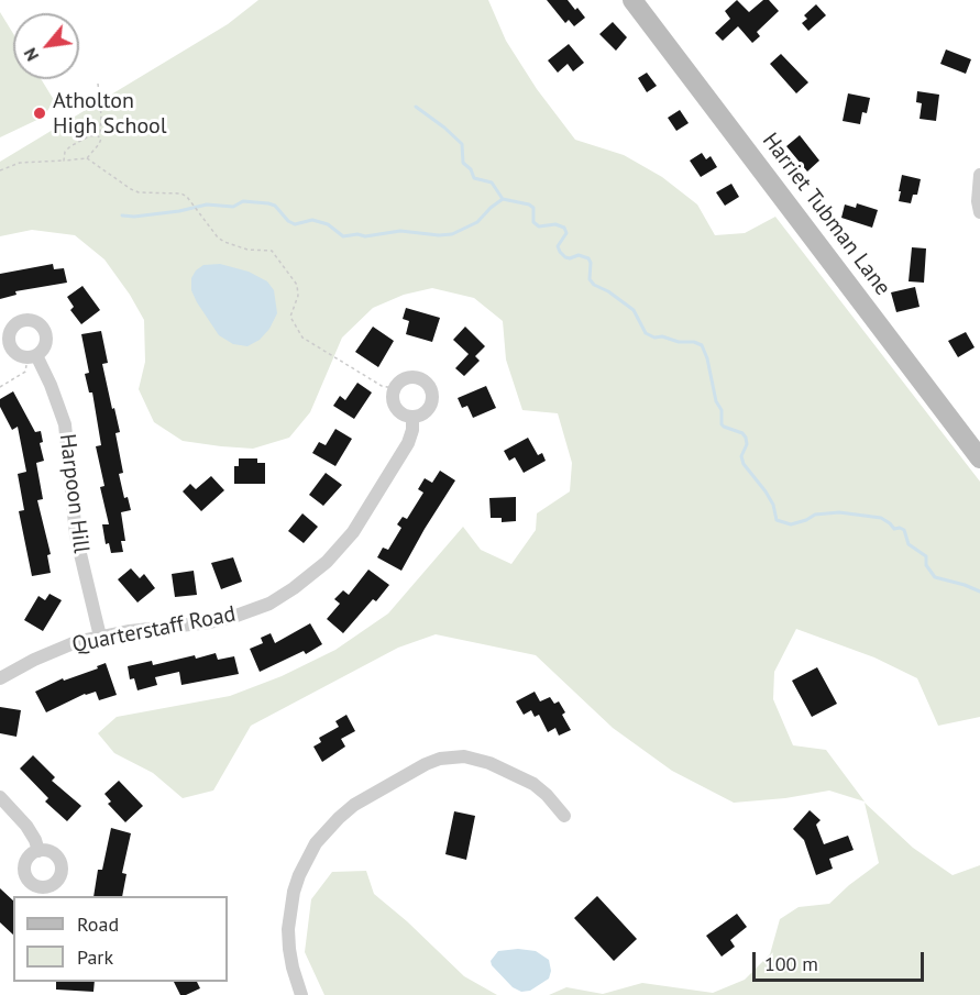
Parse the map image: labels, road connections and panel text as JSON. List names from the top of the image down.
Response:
{
  "streets": {
    "street": ["Harriet Tubman Lane", "Harpoon Hill", "Quarterstaff Road"]
  },
  "crossings": [
    ["Harpoon Hill", "Quarterstaff Road"]
  ],
  "places": ["Atholton High School"],
  "legend": ["Road", "Park"],
  "scale_bar": "100 m",
  "north": "bottom left"
}
